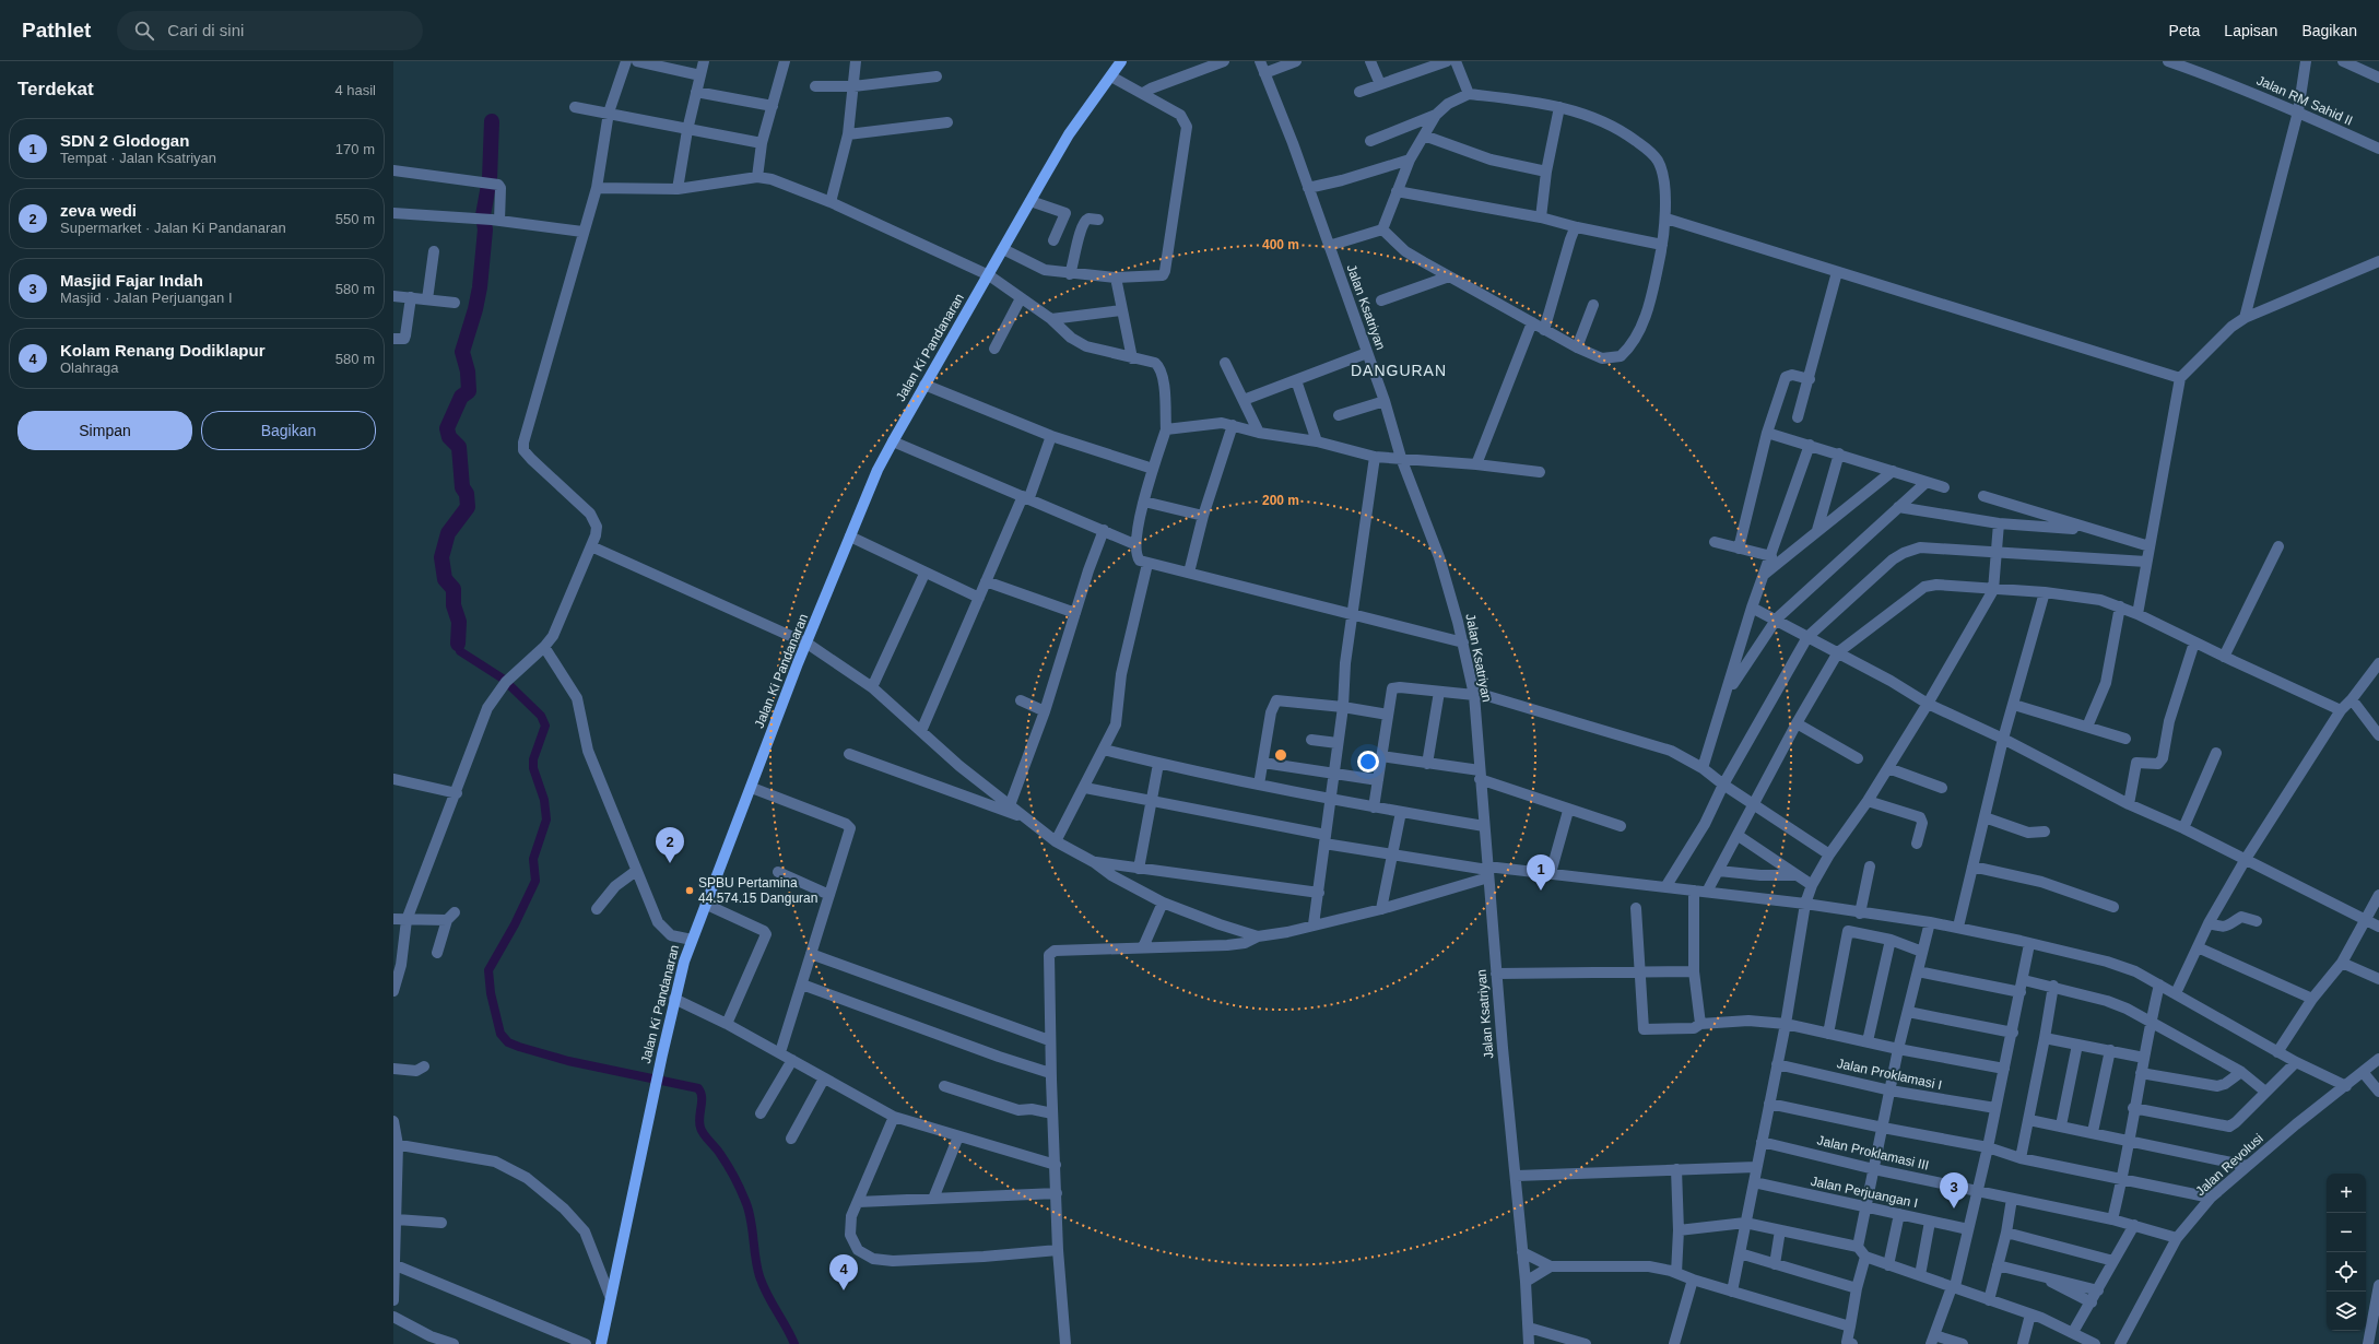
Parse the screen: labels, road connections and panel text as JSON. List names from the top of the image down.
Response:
{
  "streets": {
    "main road": ["Jalan Ki Pandanaran"],
    "street": [
      "Jalan RM Sahid II",
      "Jalan Ksatriyan",
      "Jalan Proklamasi I",
      "Jalan Proklamasi III",
      "Jalan Revolusi",
      "Jalan Perjuangan I"
    ]
  },
  "crossings": [
    ["Jalan Proklamasi III", "Jalan Revolusi"]
  ],
  "districts": ["DANGURAN"],
  "places": ["SPBU Pertamina 44.574.15 Danguran"],
  "page": {
    "header": "Pathlet",
    "search": "Cari di sini",
    "nav": ["Peta", "Lapisan", "Bagikan"],
    "heading": ["Terdekat", "4 hasil"],
    "list": [
      {
        "mark": "1",
        "name": "SDN 2 Glodogan",
        "note": "Tempat · Jalan Ksatriyan",
        "value": "170 m"
      },
      {
        "mark": "2",
        "name": "zeva wedi",
        "note": "Supermarket · Jalan Ki Pandanaran",
        "value": "550 m"
      },
      {
        "mark": "3",
        "name": "Masjid Fajar Indah",
        "note": "Masjid · Jalan Perjuangan I",
        "value": "580 m"
      },
      {
        "mark": "4",
        "name": "Kolam Renang Dodiklapur",
        "note": "Olahraga",
        "value": "580 m"
      }
    ],
    "buttons": ["Simpan", "Bagikan"],
    "pins": [
      "2",
      "1",
      "3",
      "4"
    ],
    "map_buttons": ["+", "−"]
  },
  "rings": ["400 m", "200 m"]
}
